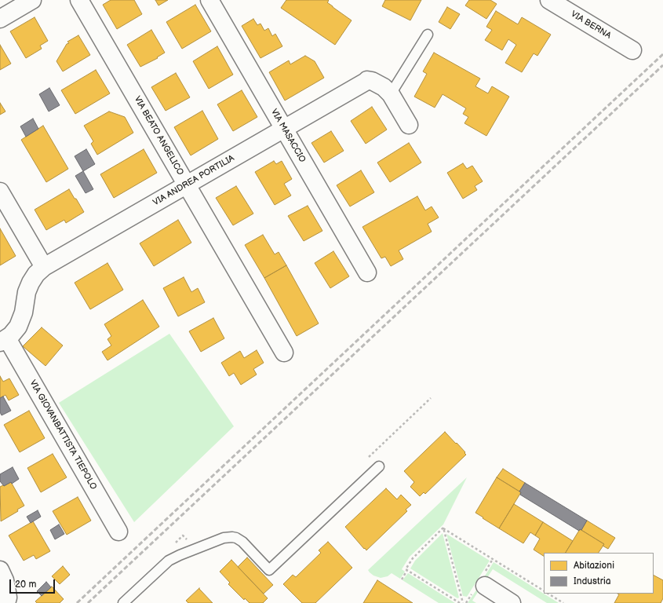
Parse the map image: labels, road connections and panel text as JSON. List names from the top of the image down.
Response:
{
  "streets": {
    "street": [
      "VIA BERNA",
      "VIA BEATO ANGELICO",
      "VIA MASACCIO",
      "VIA ANDREA PORTILIA",
      "VIA GIOVANBATTISTA TIEPOLO"
    ]
  },
  "crossings": [
    ["VIA BEATO ANGELICO", "VIA ANDREA PORTILIA"],
    ["VIA MASACCIO", "VIA ANDREA PORTILIA"],
    ["VIA ANDREA PORTILIA", "VIA GIOVANBATTISTA TIEPOLO"]
  ],
  "legend": ["Abitazioni", "Industria"],
  "scale_bar": "20 m"
}
